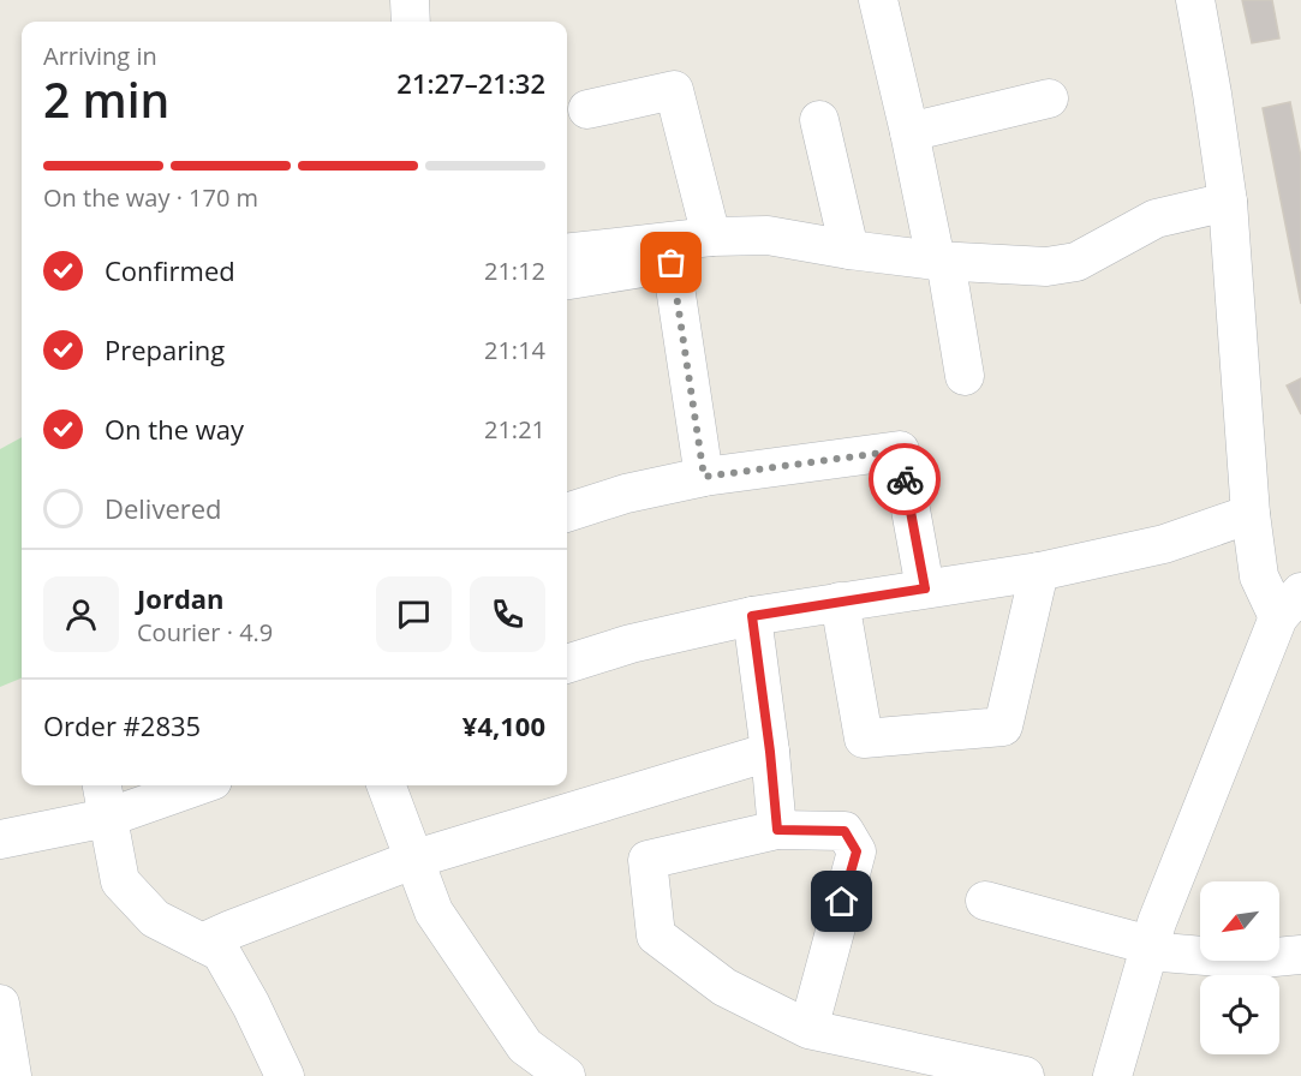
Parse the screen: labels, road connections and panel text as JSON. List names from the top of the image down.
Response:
{
  "north": "bottom left",
  "page": {
    "heading": ["2 min", "Arriving in", "21:27–21:32"],
    "panel": [
      "Jordan",
      "Courier · 4.9",
      "Order #2835",
      "¥4,100"
    ],
    "bar": "On the way · 170 m",
    "list": [
      ["Confirmed", "21:12"],
      ["Preparing", "21:14"],
      ["On the way", "21:21"],
      "Delivered"
    ]
  }
}
